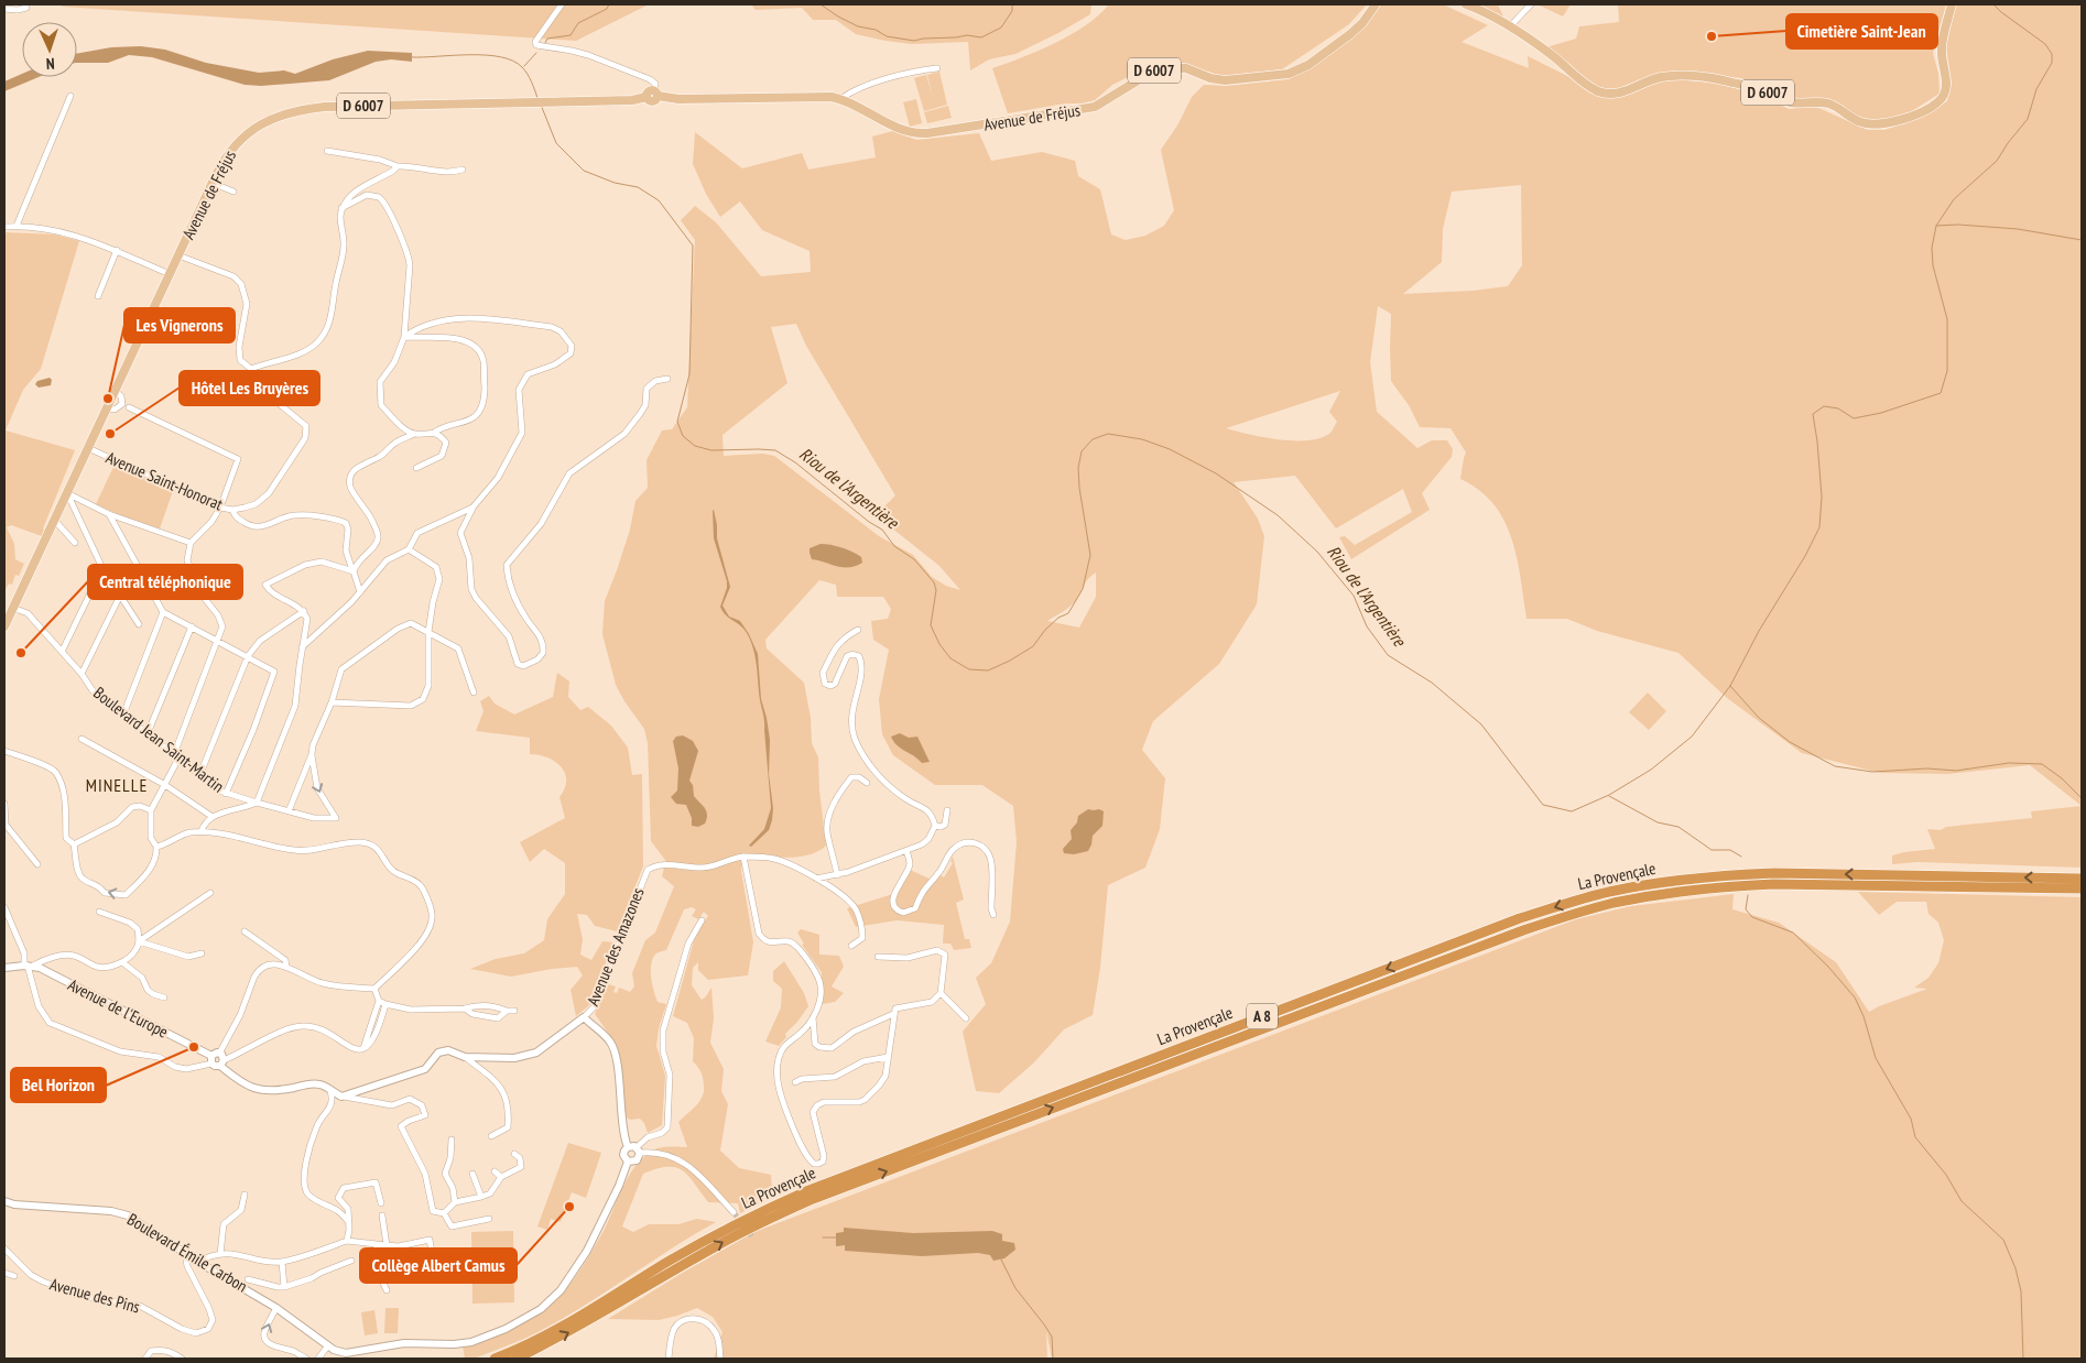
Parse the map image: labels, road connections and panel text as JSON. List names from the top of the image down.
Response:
{
  "streets": {
    "highway": ["La Provençale", "A 8"],
    "main road": ["D 6007", "Avenue de Fréjus"],
    "street": [
      "Avenue Saint-Honorat",
      "Boulevard Jean Saint-Martin",
      "Avenue des Amazones",
      "Avenue de l'Europe",
      "Boulevard Émile Carbon",
      "Avenue des Pins"
    ]
  },
  "crossings": [
    ["Avenue de Fréjus", "Avenue Saint-Honorat"],
    ["Avenue de Fréjus", "Boulevard Jean Saint-Martin"],
    ["Boulevard Émile Carbon", "Avenue des Pins"]
  ],
  "districts": ["MINELLE"],
  "water": ["Riou de l'Argentière"],
  "places": [
    "Cimetière Saint-Jean",
    "Les Vignerons",
    "Hôtel Les Bruyères",
    "Central téléphonique",
    "Bel Horizon",
    "Collège Albert Camus"
  ],
  "north": "bottom"
}
